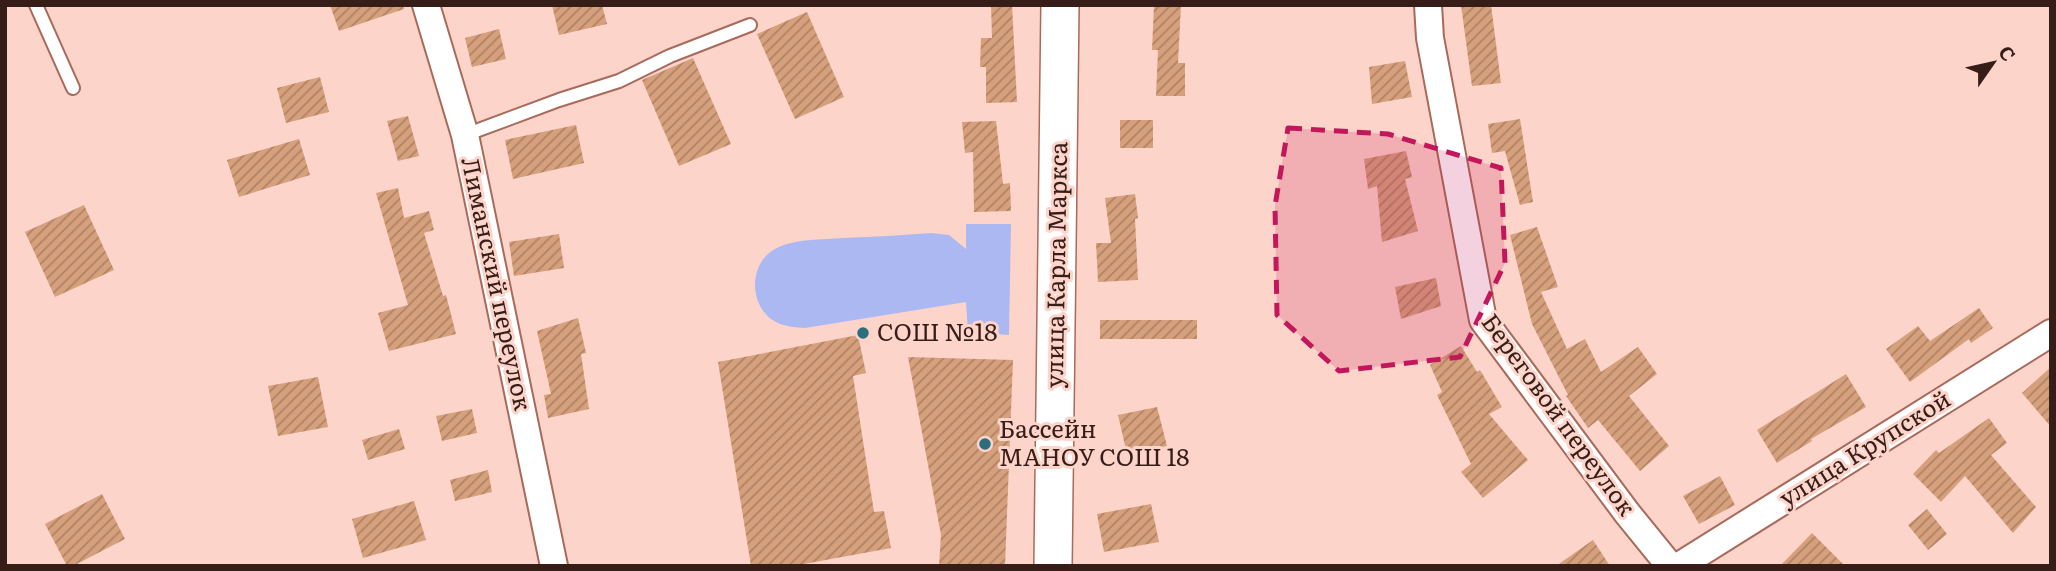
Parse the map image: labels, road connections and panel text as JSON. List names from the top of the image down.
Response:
{
  "streets": {
    "main road": ["улица Карла Маркса"],
    "street": ["Лиманский переулок", "Береговой переулок", "улица Крупской"]
  },
  "places": ["СОШ №18", "Бассейн МАНОУ СОШ 18"],
  "north": "top right"
}
